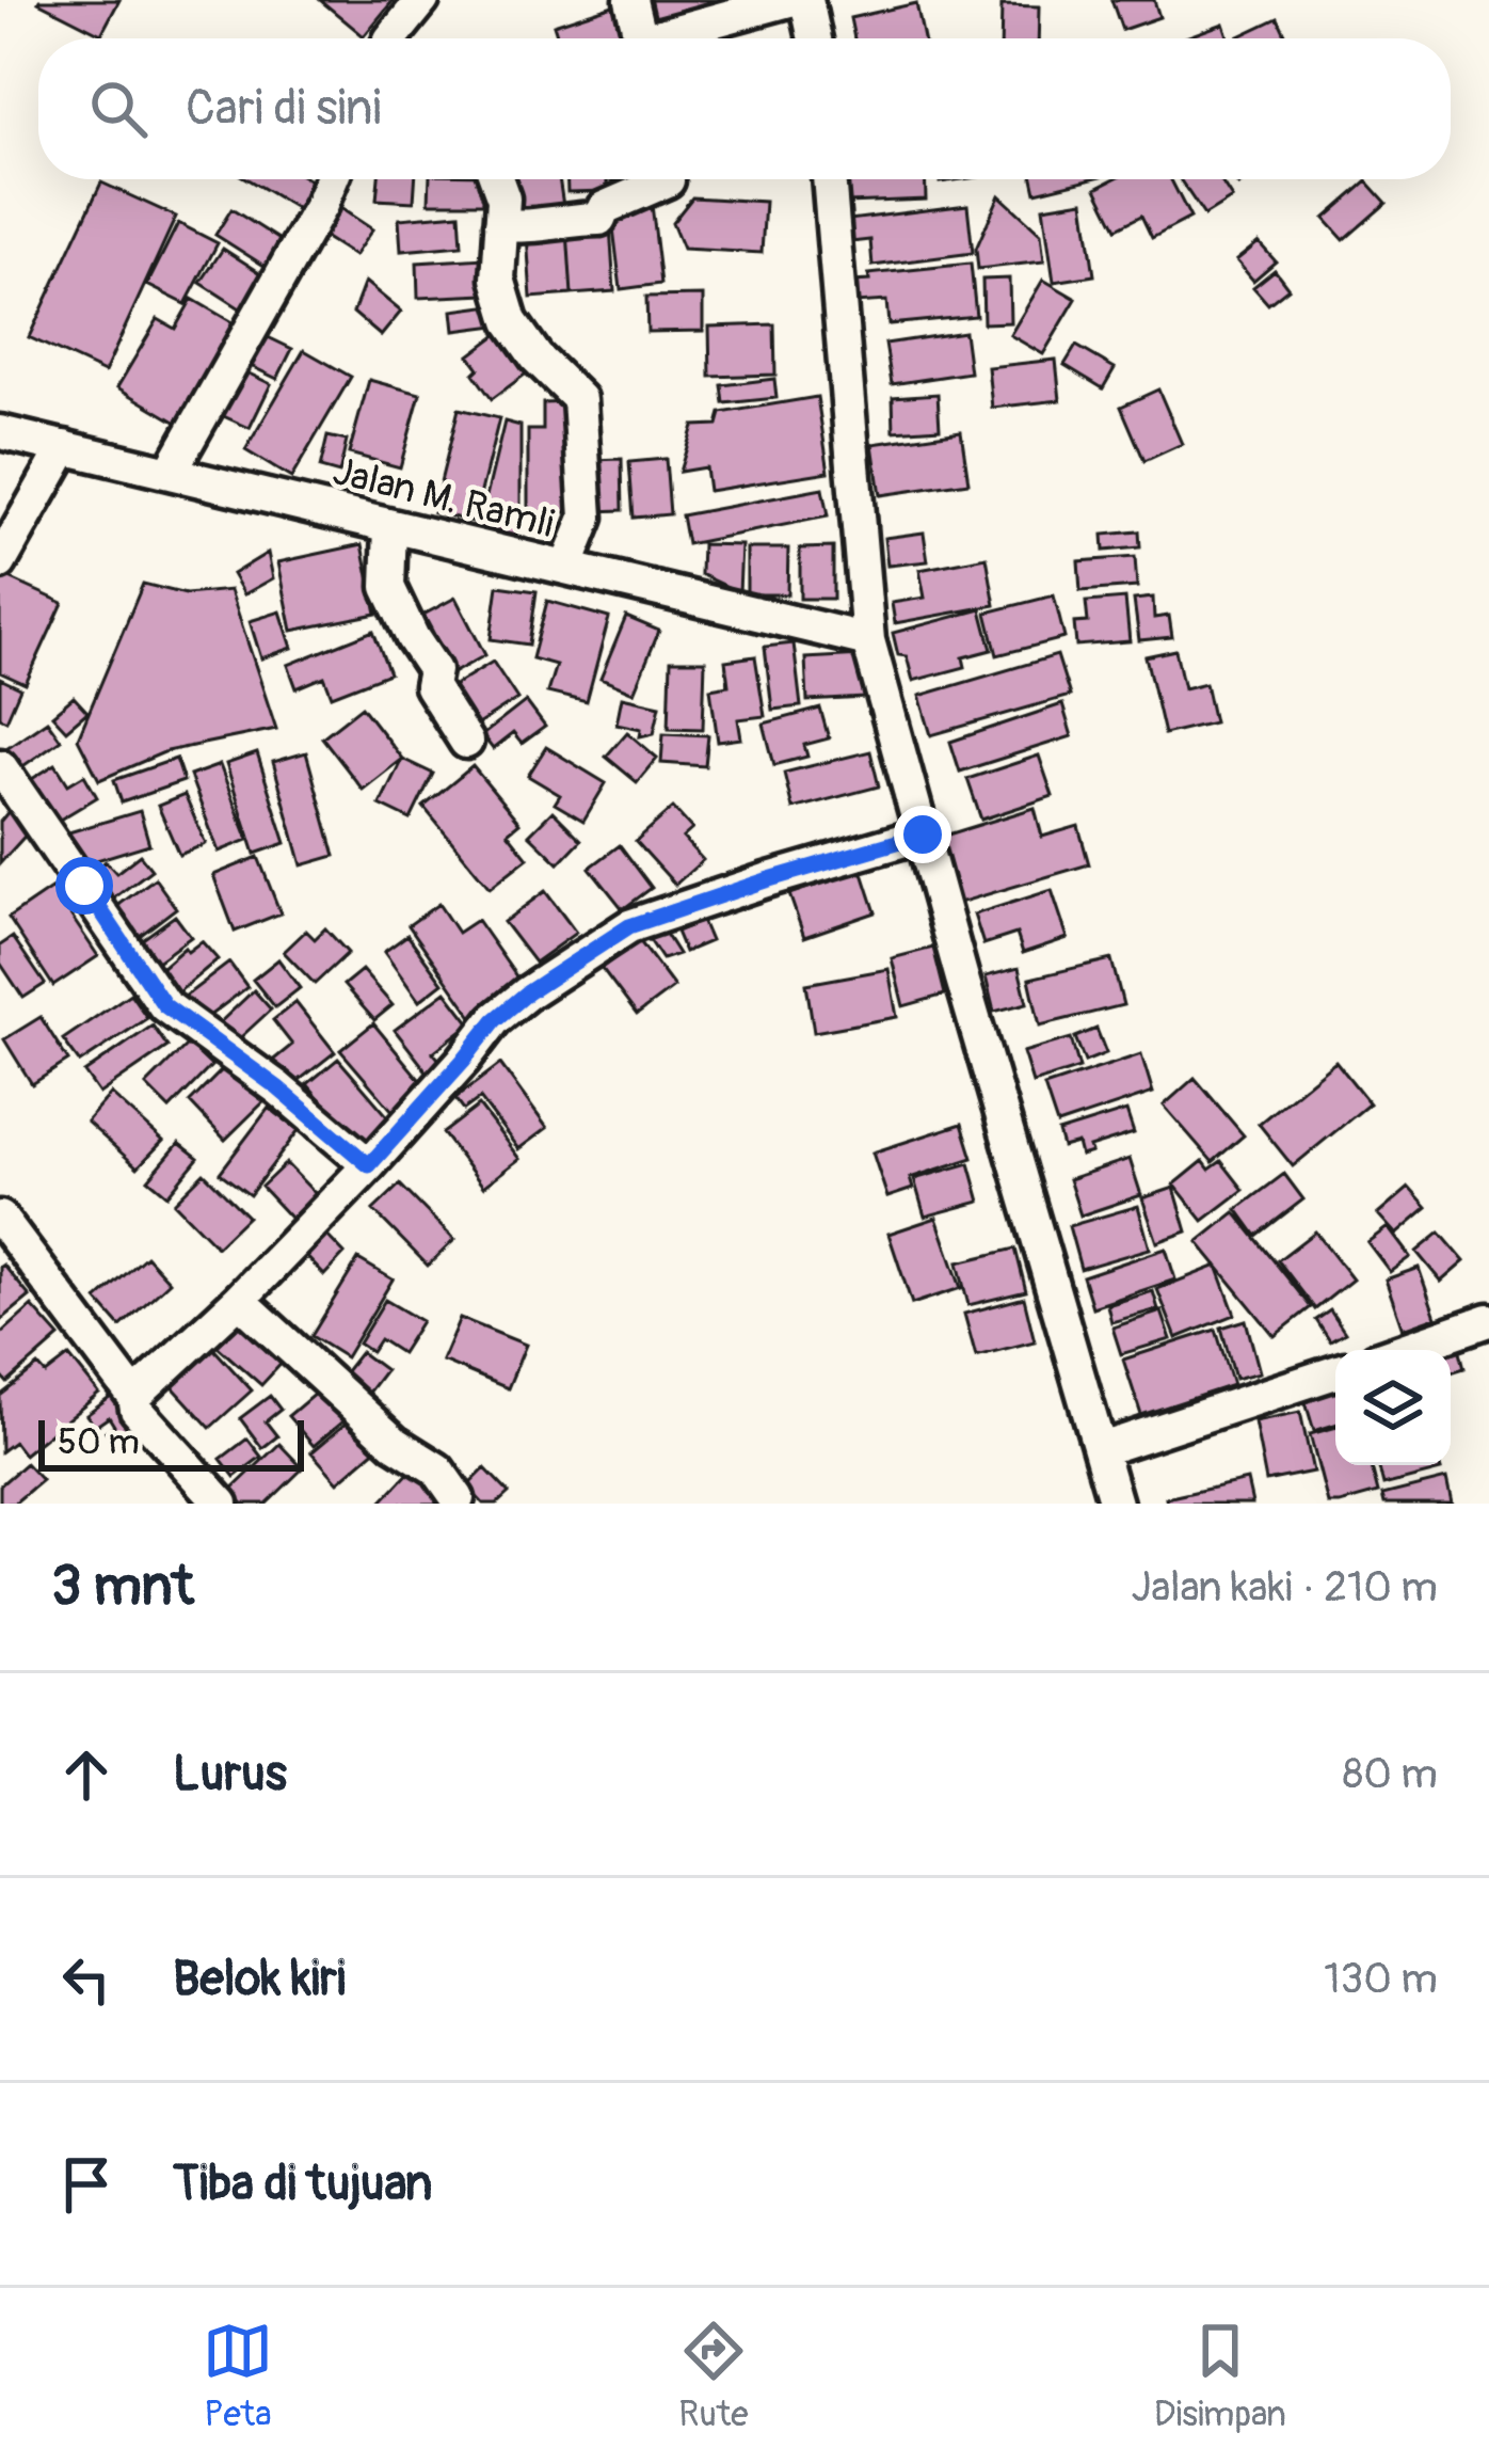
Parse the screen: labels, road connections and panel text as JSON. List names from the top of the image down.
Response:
{
  "streets": {
    "street": ["Jalan M. Ramli"]
  },
  "scale_bar": "50 m",
  "page": {
    "search": "Cari di sini",
    "scale": "50 m",
    "heading": ["3 mnt", "Jalan kaki · 210 m"],
    "list": [
      ["Lurus", "80 m"],
      ["Belok kiri", "130 m"],
      "Tiba di tujuan"
    ],
    "nav": ["Peta", "Rute", "Disimpan"]
  }
}
